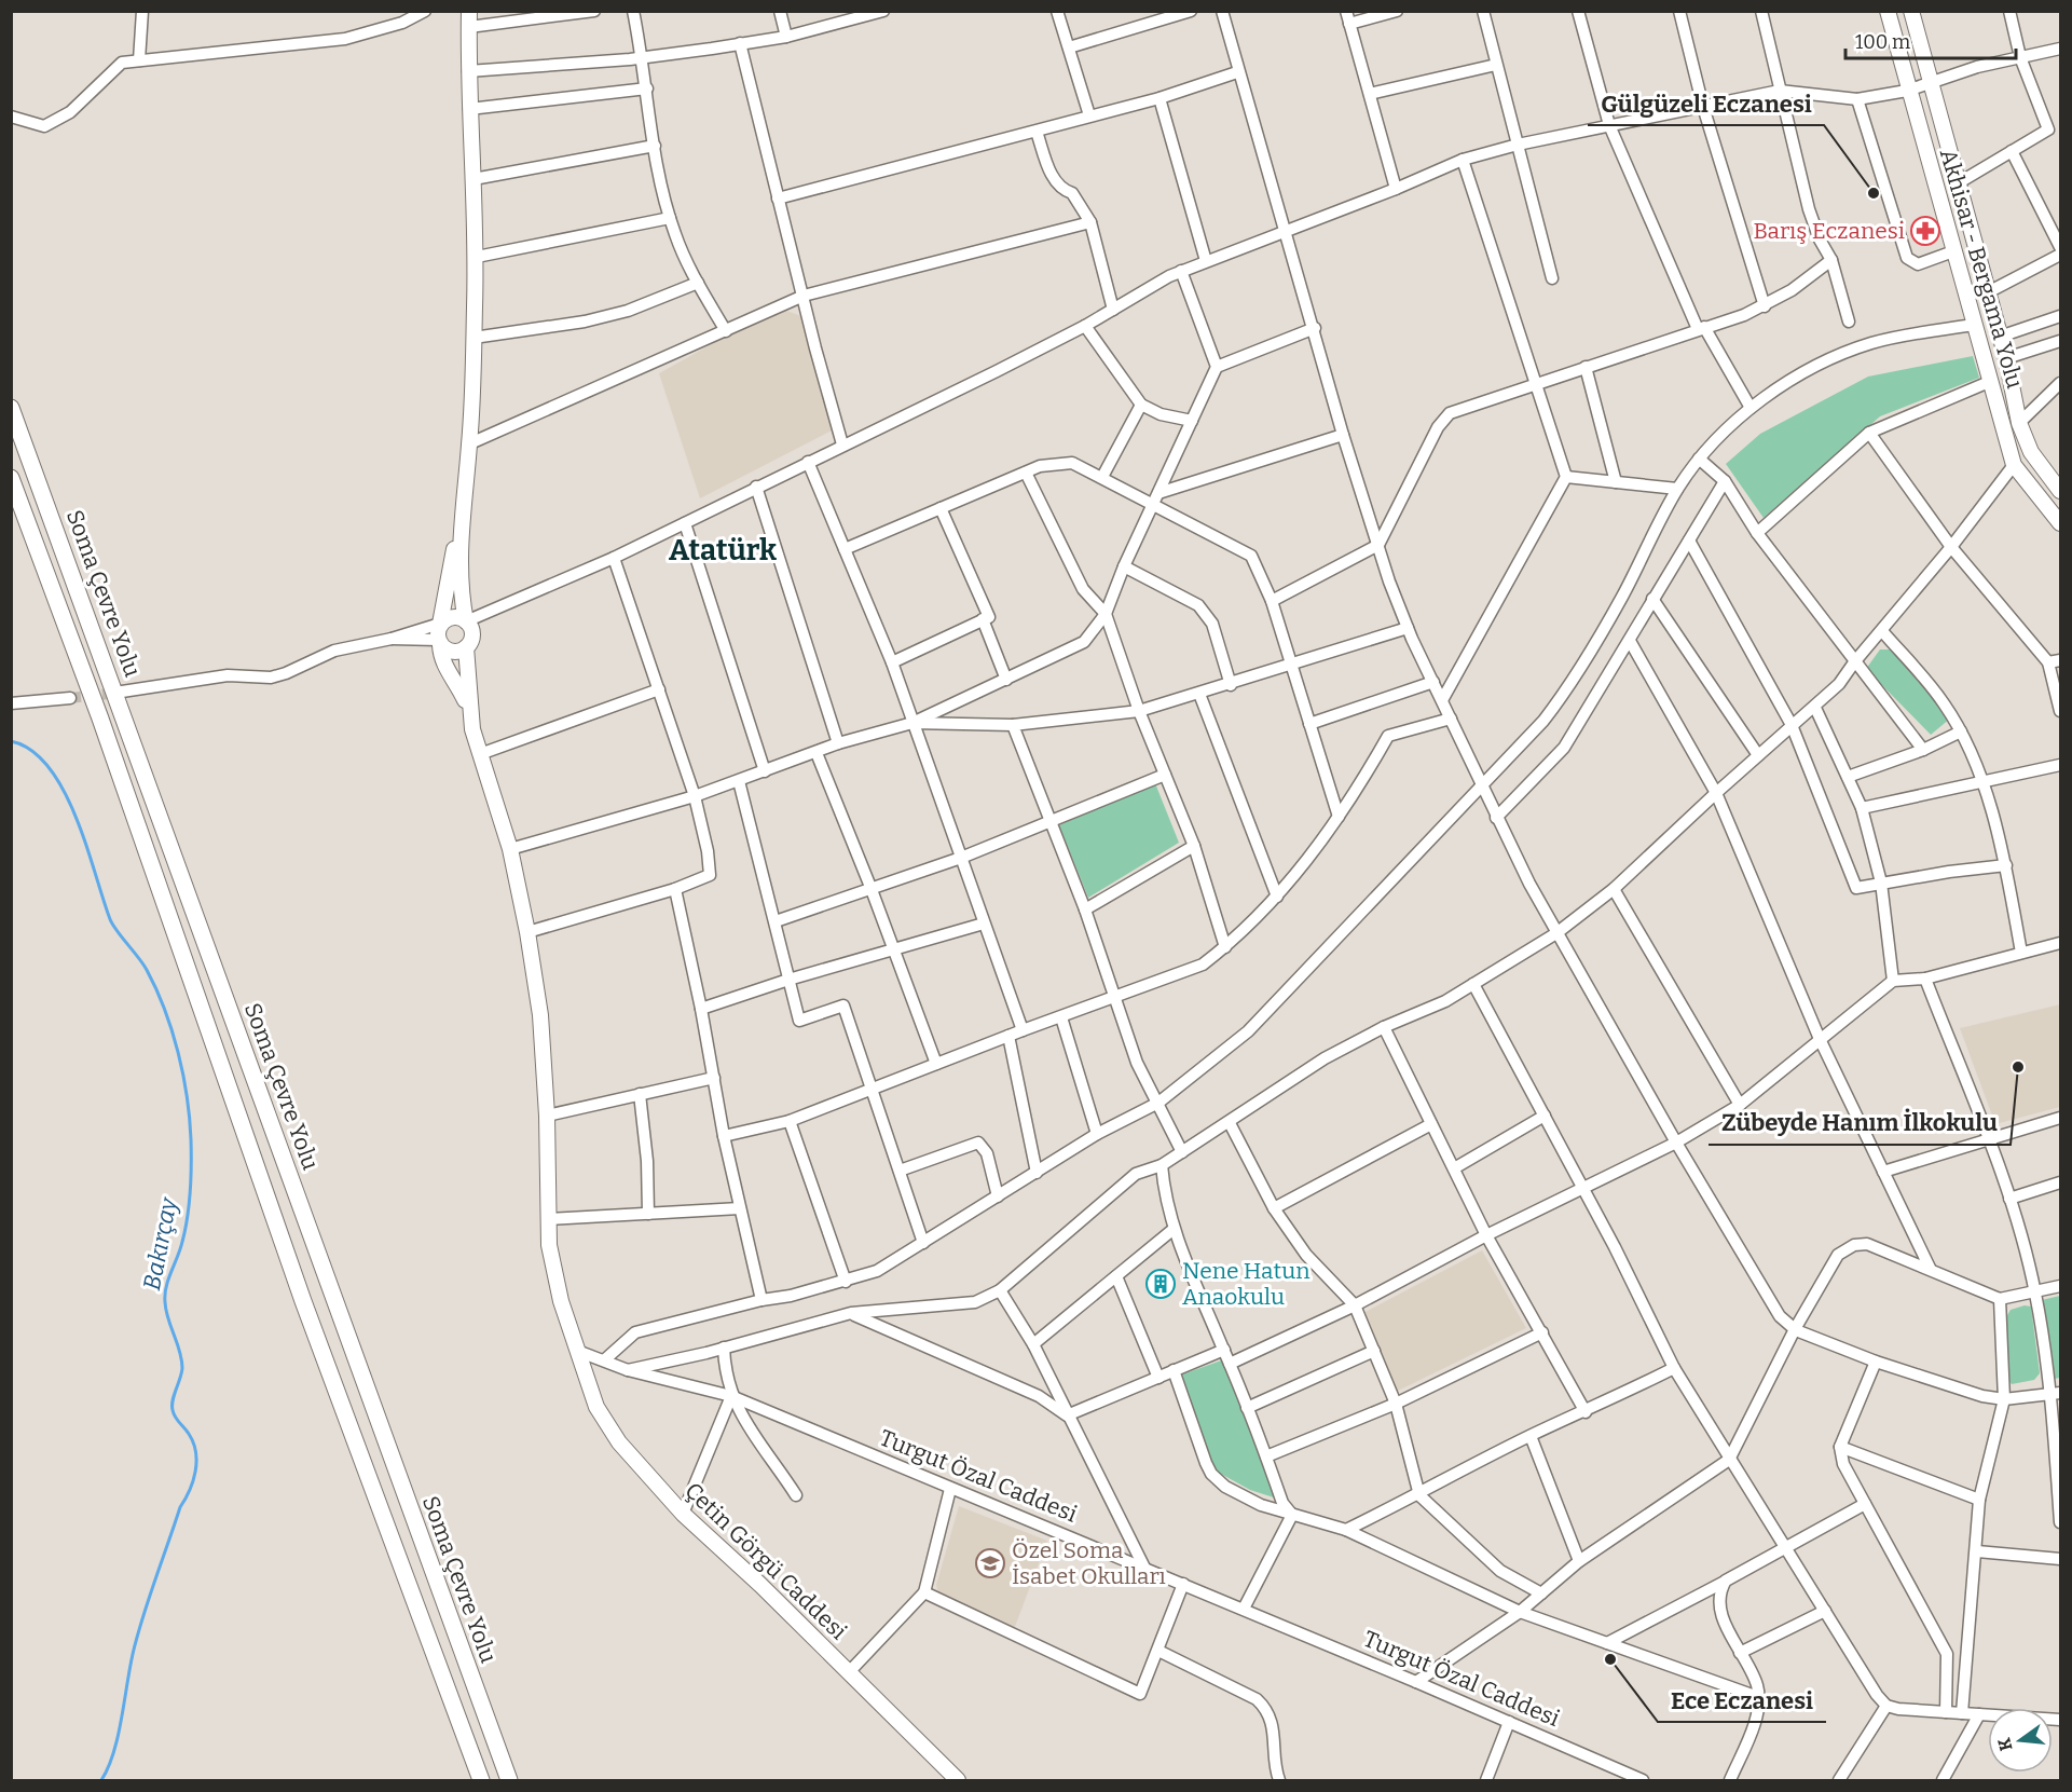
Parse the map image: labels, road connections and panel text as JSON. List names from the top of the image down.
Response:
{
  "streets": {
    "highway": ["Soma Çevre Yolu"],
    "main road": ["Akhisar - Bergama Yolu", "Çetin Görgü Caddesi"],
    "street": ["Turgut Özal Caddesi"]
  },
  "crossings": [
    ["Turgut Özal Caddesi", "Çetin Görgü Caddesi"]
  ],
  "districts": ["Atatürk"],
  "water": ["Bakırçay"],
  "places": {
    "other": ["Gülgüzeli Eczanesi", "Zübeyde Hanım İlkokulu", "Ece Eczanesi"],
    "pharmacy": ["Barış Eczanesi"],
    "building": ["Nene Hatun Anaokulu"],
    "school or university": ["Özel Soma İsabet Okulları"]
  },
  "scale_bar": "100 m",
  "north": "left"
}
